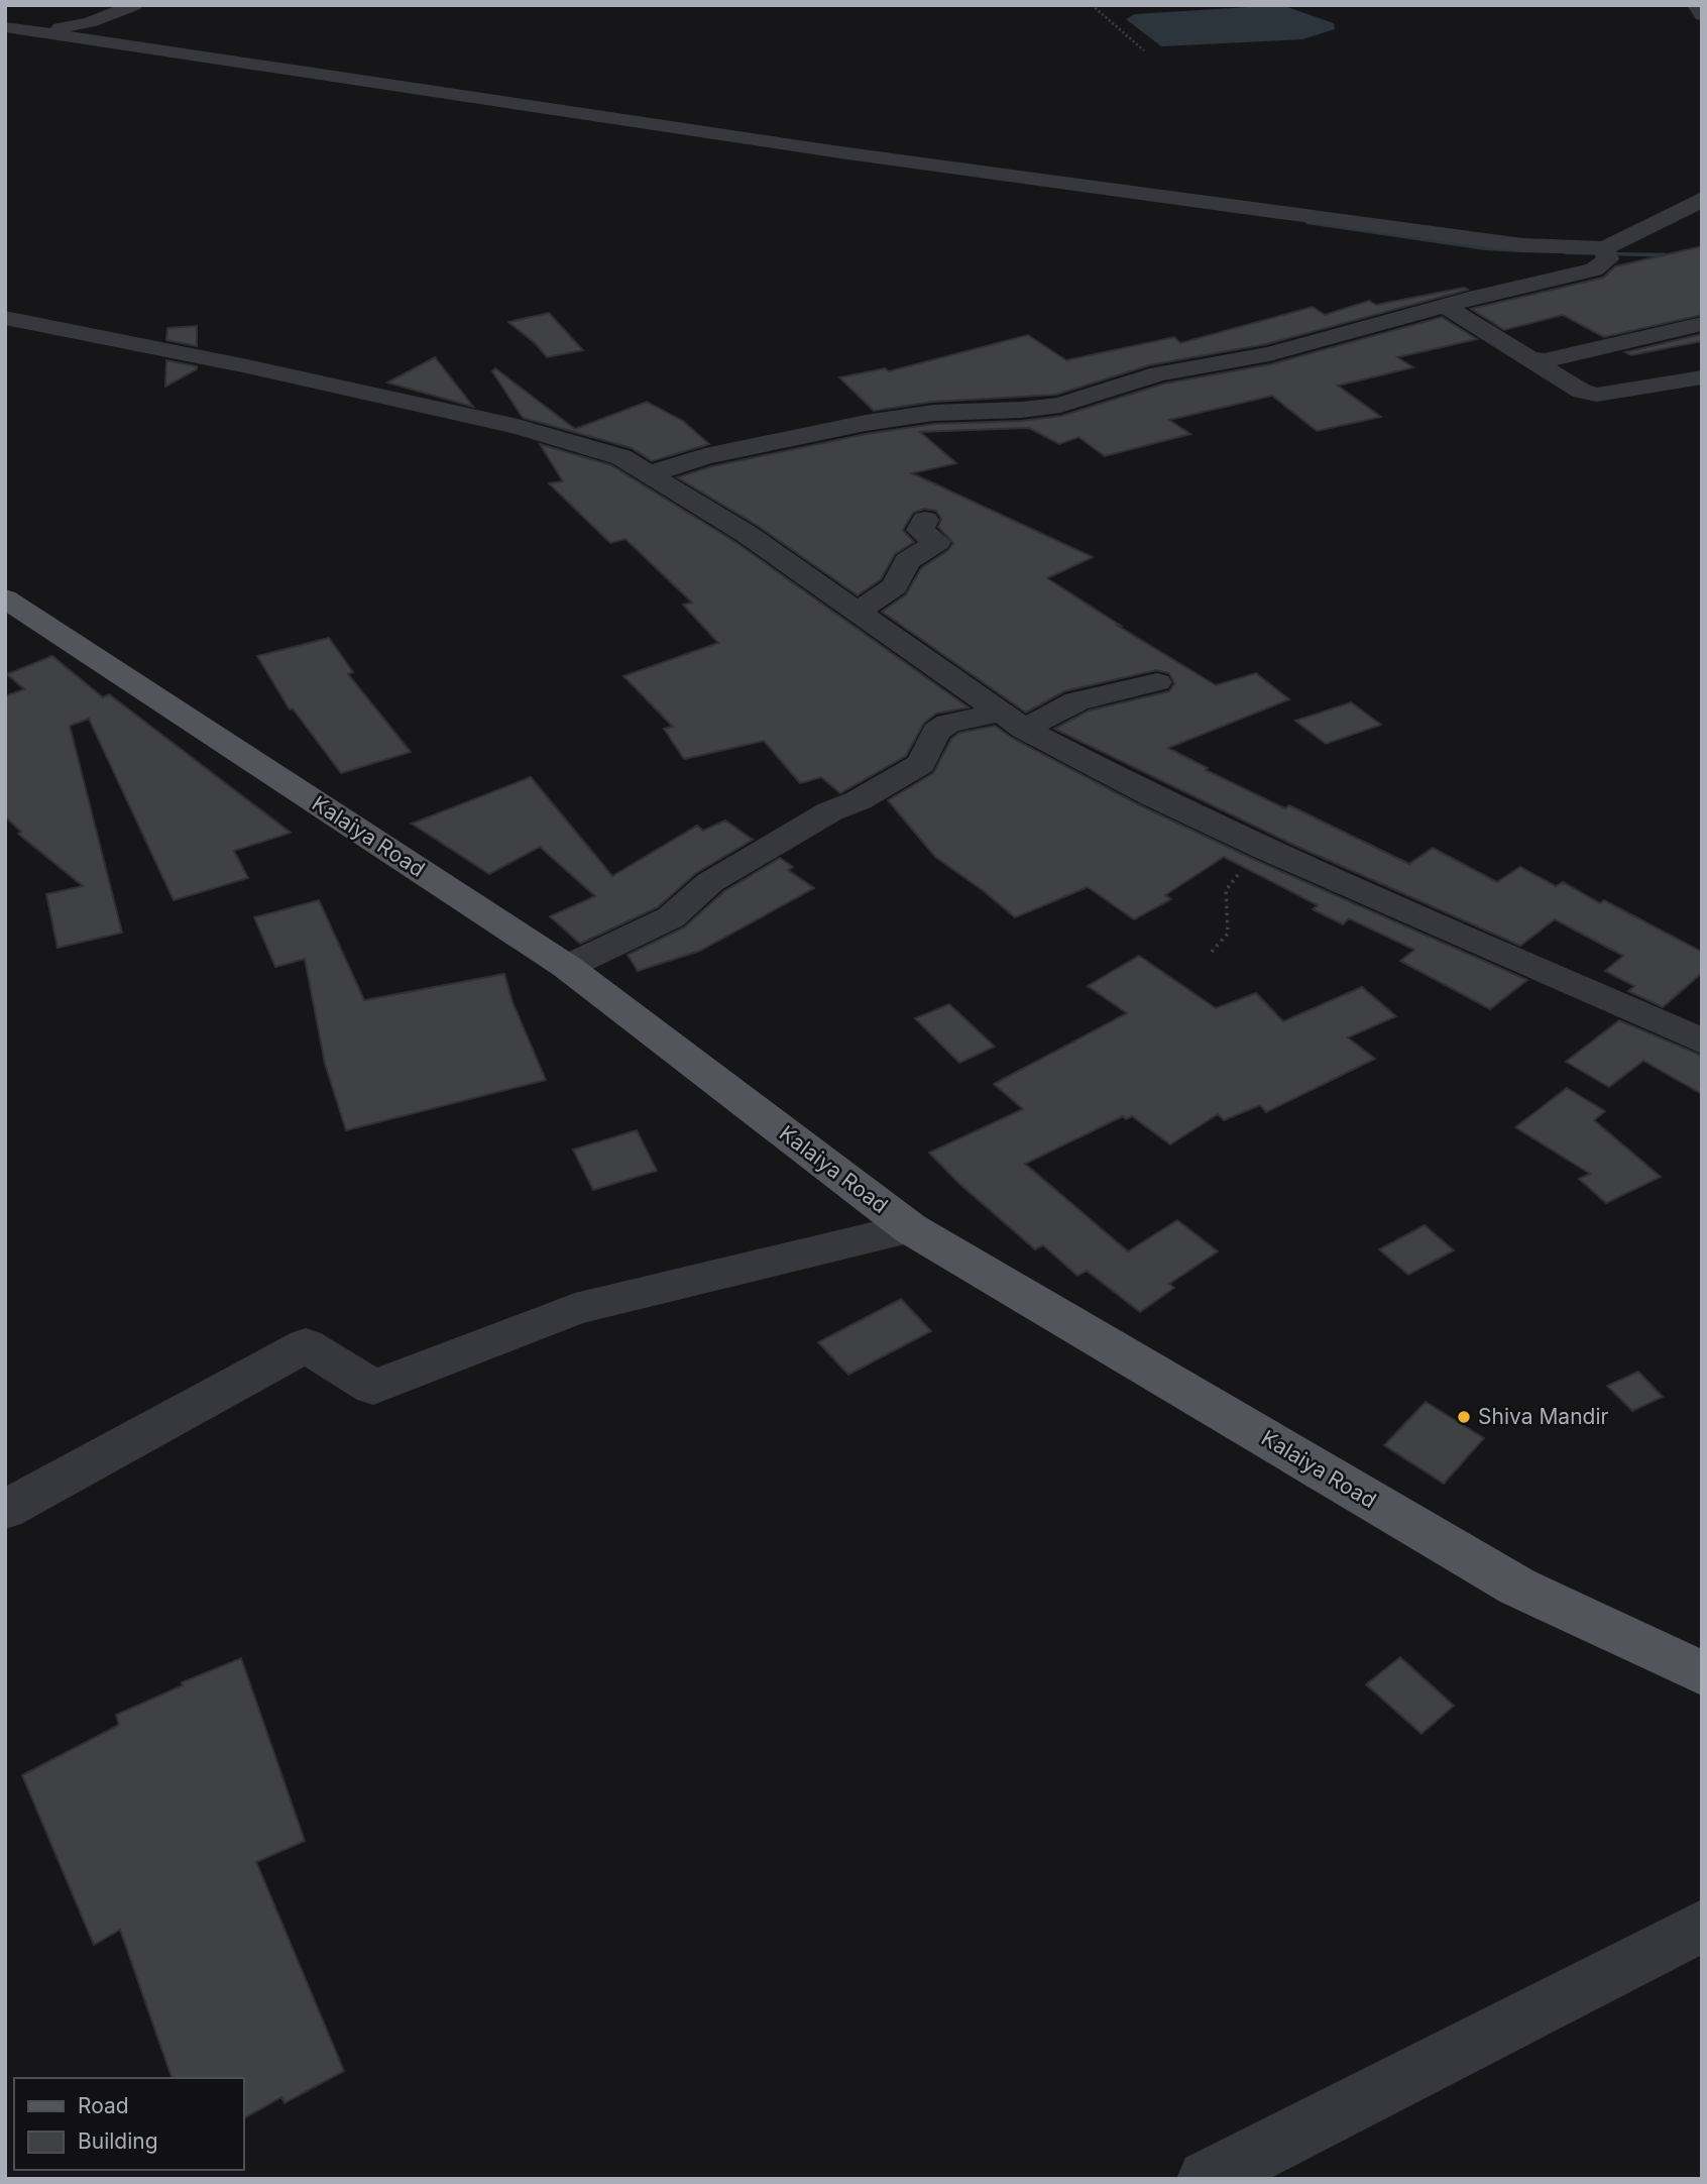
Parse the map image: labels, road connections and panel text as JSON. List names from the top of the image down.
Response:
{
  "streets": {
    "main road": ["Kalaiya Road"]
  },
  "places": ["Shiva Mandir"],
  "legend": ["Road", "Building"]
}
